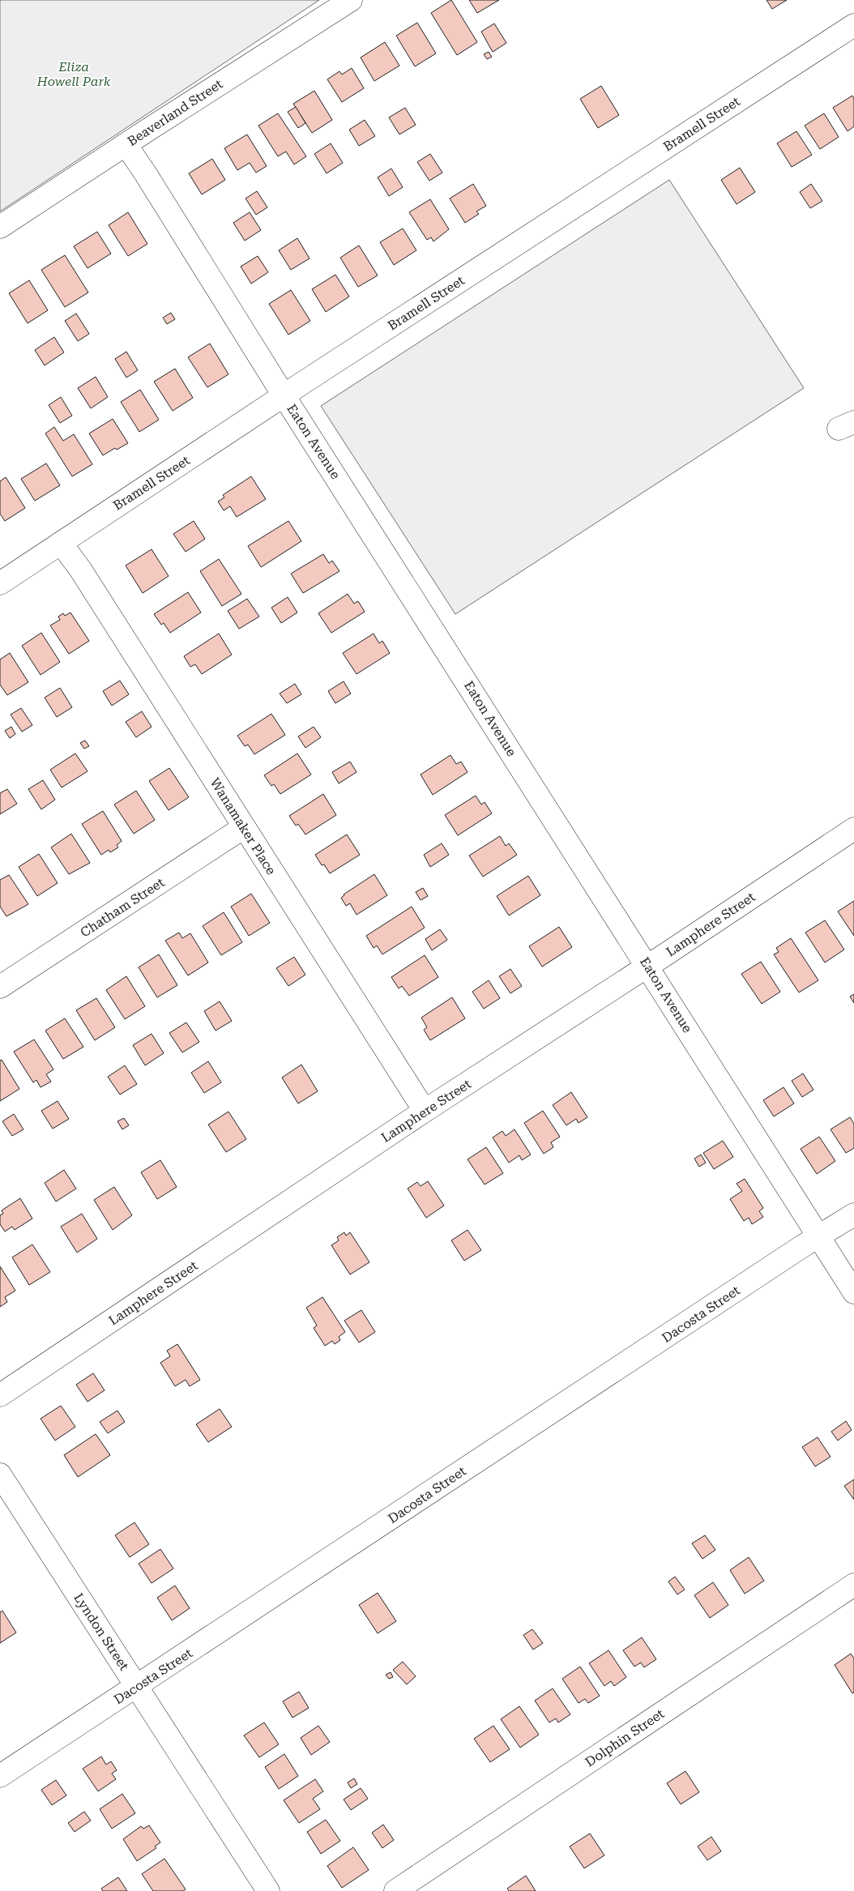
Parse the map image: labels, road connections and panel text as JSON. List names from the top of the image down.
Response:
{
  "streets": {
    "street": [
      "Beaverland Street",
      "Bramell Street",
      "Eaton Avenue",
      "Wanamaker Place",
      "Chatham Street",
      "Lamphere Street",
      "Dacosta Street",
      "Lyndon Street",
      "Dolphin Street"
    ]
  },
  "crossings": [
    ["Beaverland Street", "Eaton Avenue"],
    ["Bramell Street", "Eaton Avenue"],
    ["Bramell Street", "Wanamaker Place"],
    ["Eaton Avenue", "Lamphere Street"],
    ["Eaton Avenue", "Dacosta Street"],
    ["Wanamaker Place", "Chatham Street"],
    ["Wanamaker Place", "Lamphere Street"],
    ["Dacosta Street", "Lyndon Street"]
  ],
  "parks": ["Eliza Howell Park"]
}
